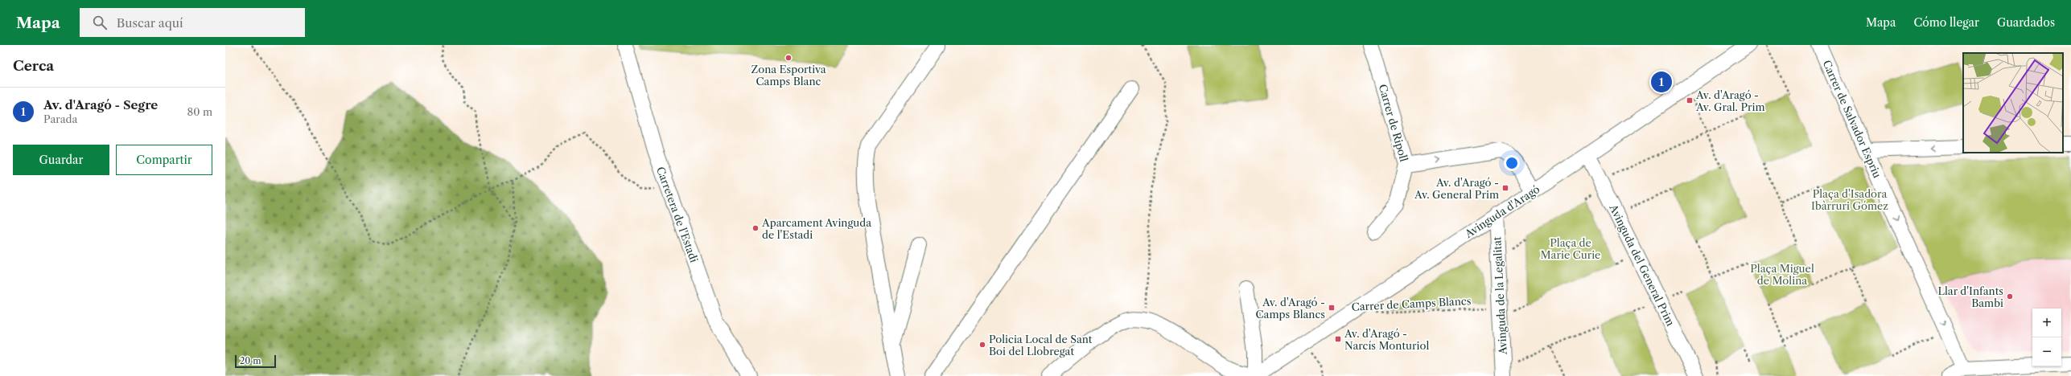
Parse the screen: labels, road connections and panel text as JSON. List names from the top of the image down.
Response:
{
  "streets": {
    "street": [
      "Carrer de Salvador Espriu",
      "Carrer de Ripoll",
      "Avinguda d'Aragó",
      "Carretera de l'Estadi",
      "Avinguda del General Prim",
      "Avinguda de la Legalitat"
    ],
    "path": ["Carrer de Camps Blancs"]
  },
  "crossings": [
    ["Avinguda d'Aragó", "Avinguda del General Prim"],
    ["Avinguda d'Aragó", "Avinguda de la Legalitat"]
  ],
  "one_way": ["Carrer de Salvador Espriu"],
  "parks": ["Plaça d'Isadora Ibàrruri Gómez", "Plaça de Marie Curie", "Plaça Miguel de Molina"],
  "places": {
    "other": [
      "Zona Esportiva Camps Blanc",
      "Aparcament Avinguda de l'Estadi",
      "Llar d'Infants Bambi",
      "Policia Local de Sant Boi del Llobregat"
    ],
    "transit": [
      "Av. d'Aragó - Av. Gral. Prim",
      "Av. d'Aragó - Av. General Prim",
      "Av. d'Aragó - Camps Blancs",
      "Av. d'Aragó - Narcís Monturiol"
    ]
  },
  "scale_bar": "20 m",
  "page": {
    "header": "Mapa",
    "search": "Buscar aquí",
    "nav": ["Mapa", "Cómo llegar", "Guardados"],
    "heading": "Cerca",
    "pins": "1",
    "list": [
      {
        "mark": "1",
        "name": "Av. d'Aragó - Segre",
        "note": "Parada",
        "value": "80 m"
      }
    ],
    "buttons": ["Guardar", "Compartir"],
    "map_buttons": ["+", "−"],
    "scale": "20 m"
  }
}
